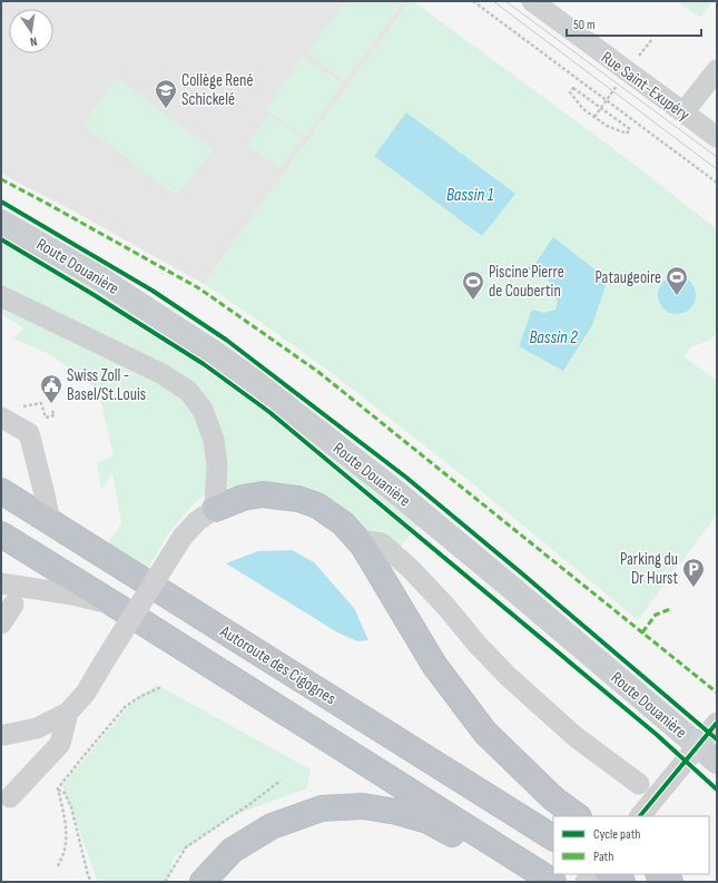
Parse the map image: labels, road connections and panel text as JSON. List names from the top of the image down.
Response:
{
  "streets": {
    "highway": ["Autoroute des Cigognes"],
    "main road": ["Route Douanière"],
    "street": ["Rue Saint-Exupéry"]
  },
  "water": ["Bassin 1", "Bassin 2"],
  "places": {
    "school or university": ["Collège René Schickelé"],
    "sports": ["Pataugeoire", "Piscine Pierre de Coubertin"],
    "public building": ["Swiss Zoll - Basel/St.Louis"],
    "parking": ["Parking du Dr Hurst"]
  },
  "legend": ["Cycle path", "Path"],
  "scale_bar": "50 m",
  "north": "bottom"
}
